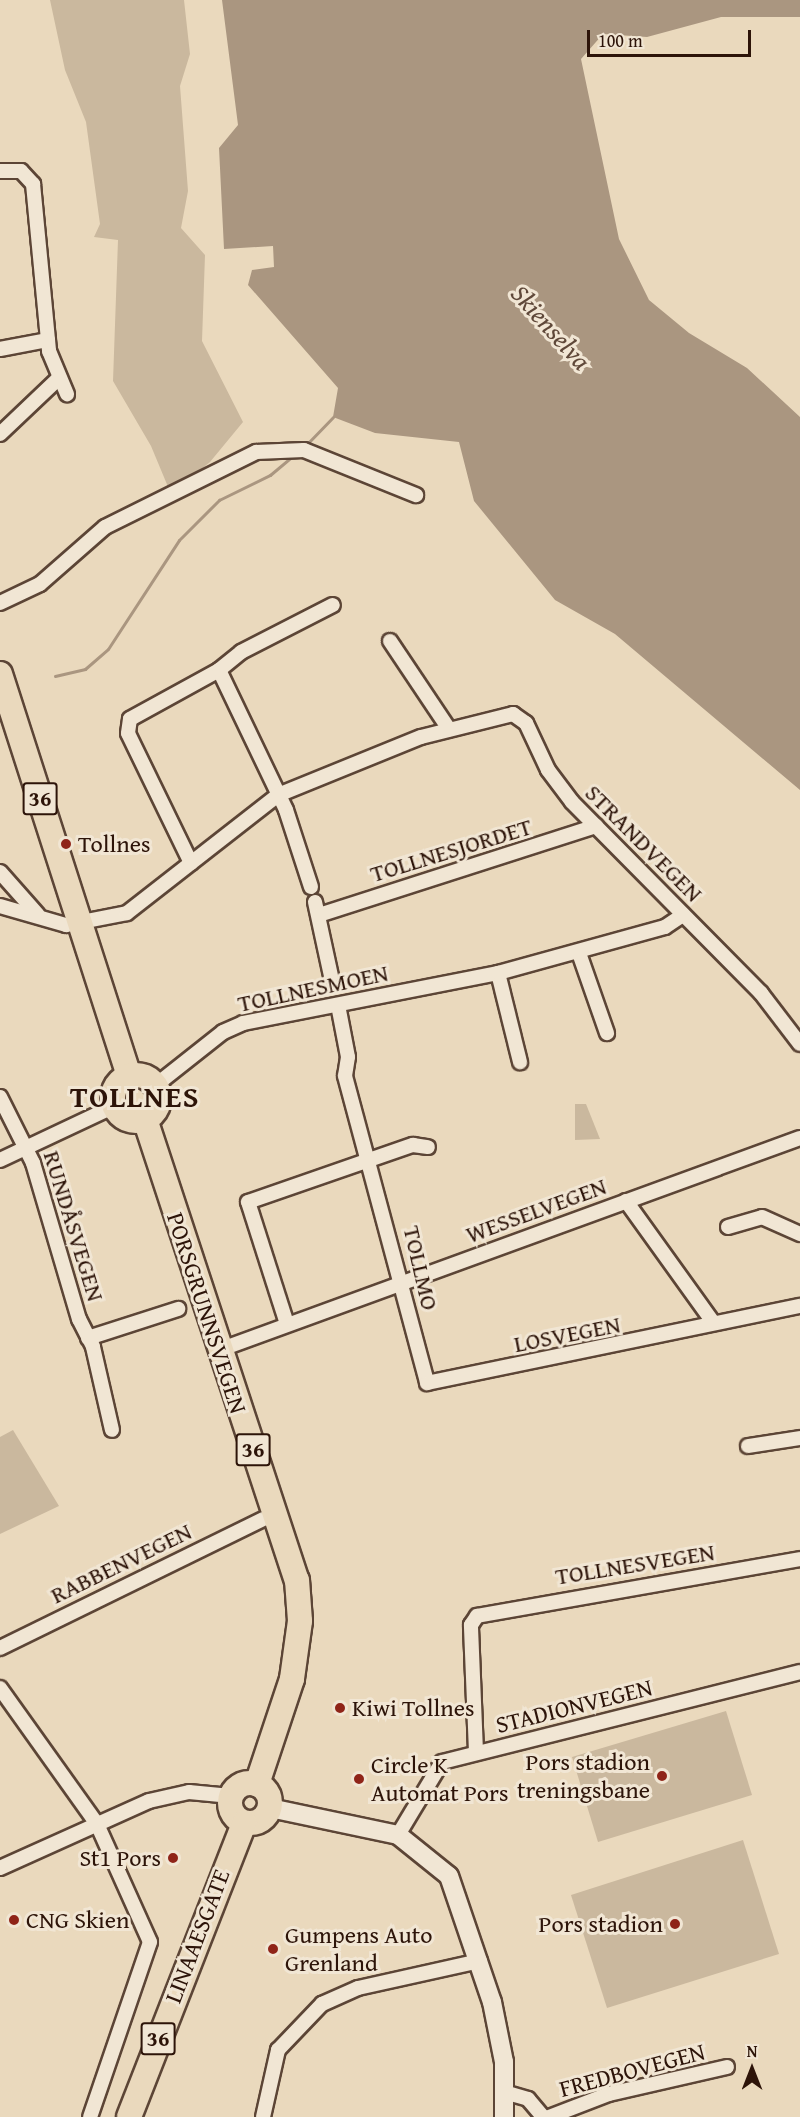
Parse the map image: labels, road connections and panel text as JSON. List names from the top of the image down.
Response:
{
  "streets": {
    "highway": ["36", "PORSGRUNNSVEGEN", "LINAAESGATE"],
    "street": [
      "STRANDVEGEN",
      "TOLLNESJORDET",
      "TOLLNESMOEN",
      "WESSELVEGEN",
      "RUNDÅSVEGEN",
      "TOLLMO",
      "LOSVEGEN",
      "RABBENVEGEN",
      "TOLLNESVEGEN",
      "STADIONVEGEN",
      "FREDBOVEGEN"
    ]
  },
  "crossings": [
    ["36", "STRANDVEGEN"],
    ["36", "TOLLNESMOEN"],
    ["36", "PORSGRUNNSVEGEN"],
    ["STRANDVEGEN", "TOLLNESJORDET"],
    ["STRANDVEGEN", "TOLLNESMOEN"],
    ["TOLLNESMOEN", "TOLLMO"],
    ["TOLLNESMOEN", "PORSGRUNNSVEGEN"],
    ["WESSELVEGEN", "TOLLMO"],
    ["WESSELVEGEN", "PORSGRUNNSVEGEN"],
    ["TOLLMO", "LOSVEGEN"],
    ["PORSGRUNNSVEGEN", "LINAAESGATE"],
    ["TOLLNESVEGEN", "STADIONVEGEN"]
  ],
  "districts": ["TOLLNES"],
  "water": ["Skienselva"],
  "places": [
    "Tollnes",
    "Kiwi Tollnes",
    "Pors stadion treningsbane",
    "Circle K Automat Pors",
    "St1 Pors",
    "CNG Skien",
    "Pors stadion",
    "Gumpens Auto Grenland"
  ],
  "scale_bar": "100 m",
  "north": "top"
}
